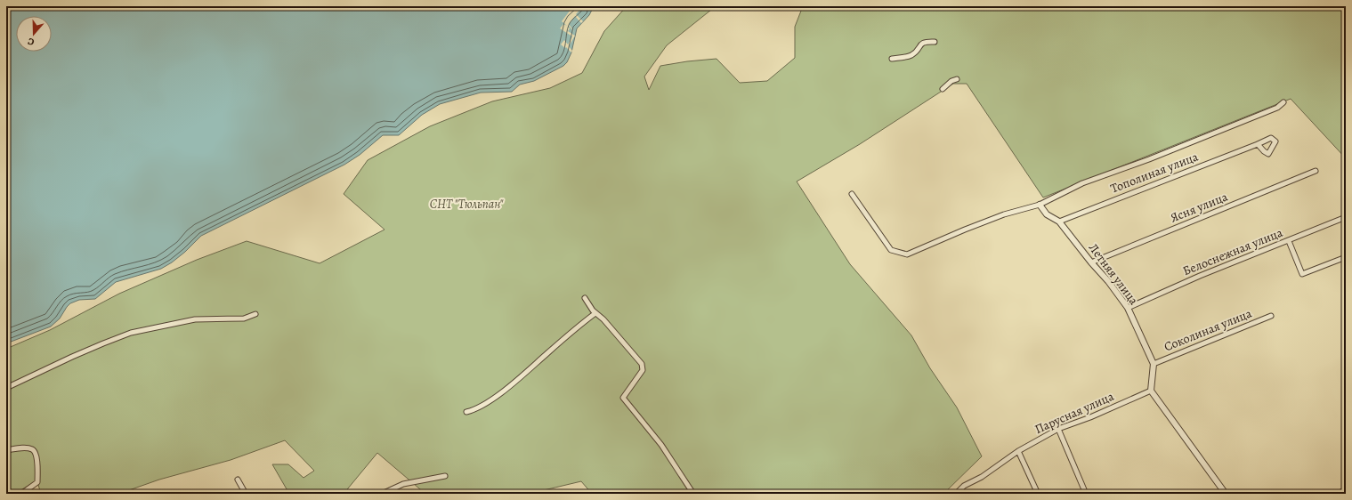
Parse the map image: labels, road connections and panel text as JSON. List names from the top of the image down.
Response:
{
  "streets": {
    "street": [
      "Тополиная улица",
      "Ясня улица",
      "Белоснежная улица",
      "Летняя улица",
      "Соколиная улица",
      "Парусная улица"
    ]
  },
  "crossings": [
    ["Тополиная улица", "Летняя улица"],
    ["Ясня улица", "Летняя улица"],
    ["Белоснежная улица", "Летняя улица"],
    ["Летняя улица", "Соколиная улица"]
  ],
  "parks": ["СНТ \"Тюльпан\""],
  "north": "bottom"
}
